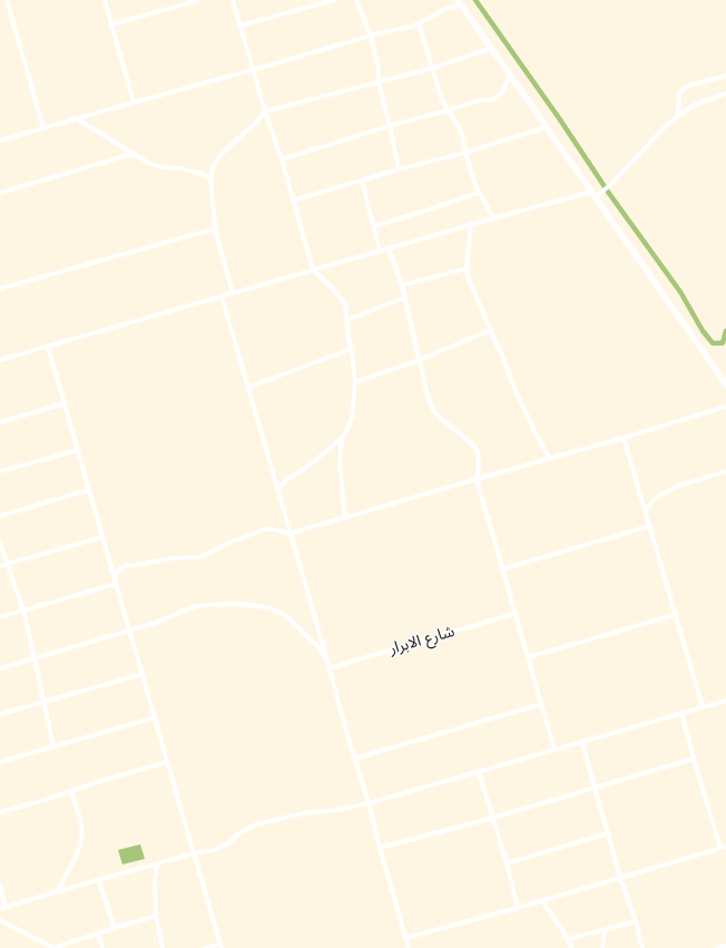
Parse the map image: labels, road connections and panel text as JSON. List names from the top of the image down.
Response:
{
  "streets": {
    "street": ["شارع الابرار"]
  }
}
